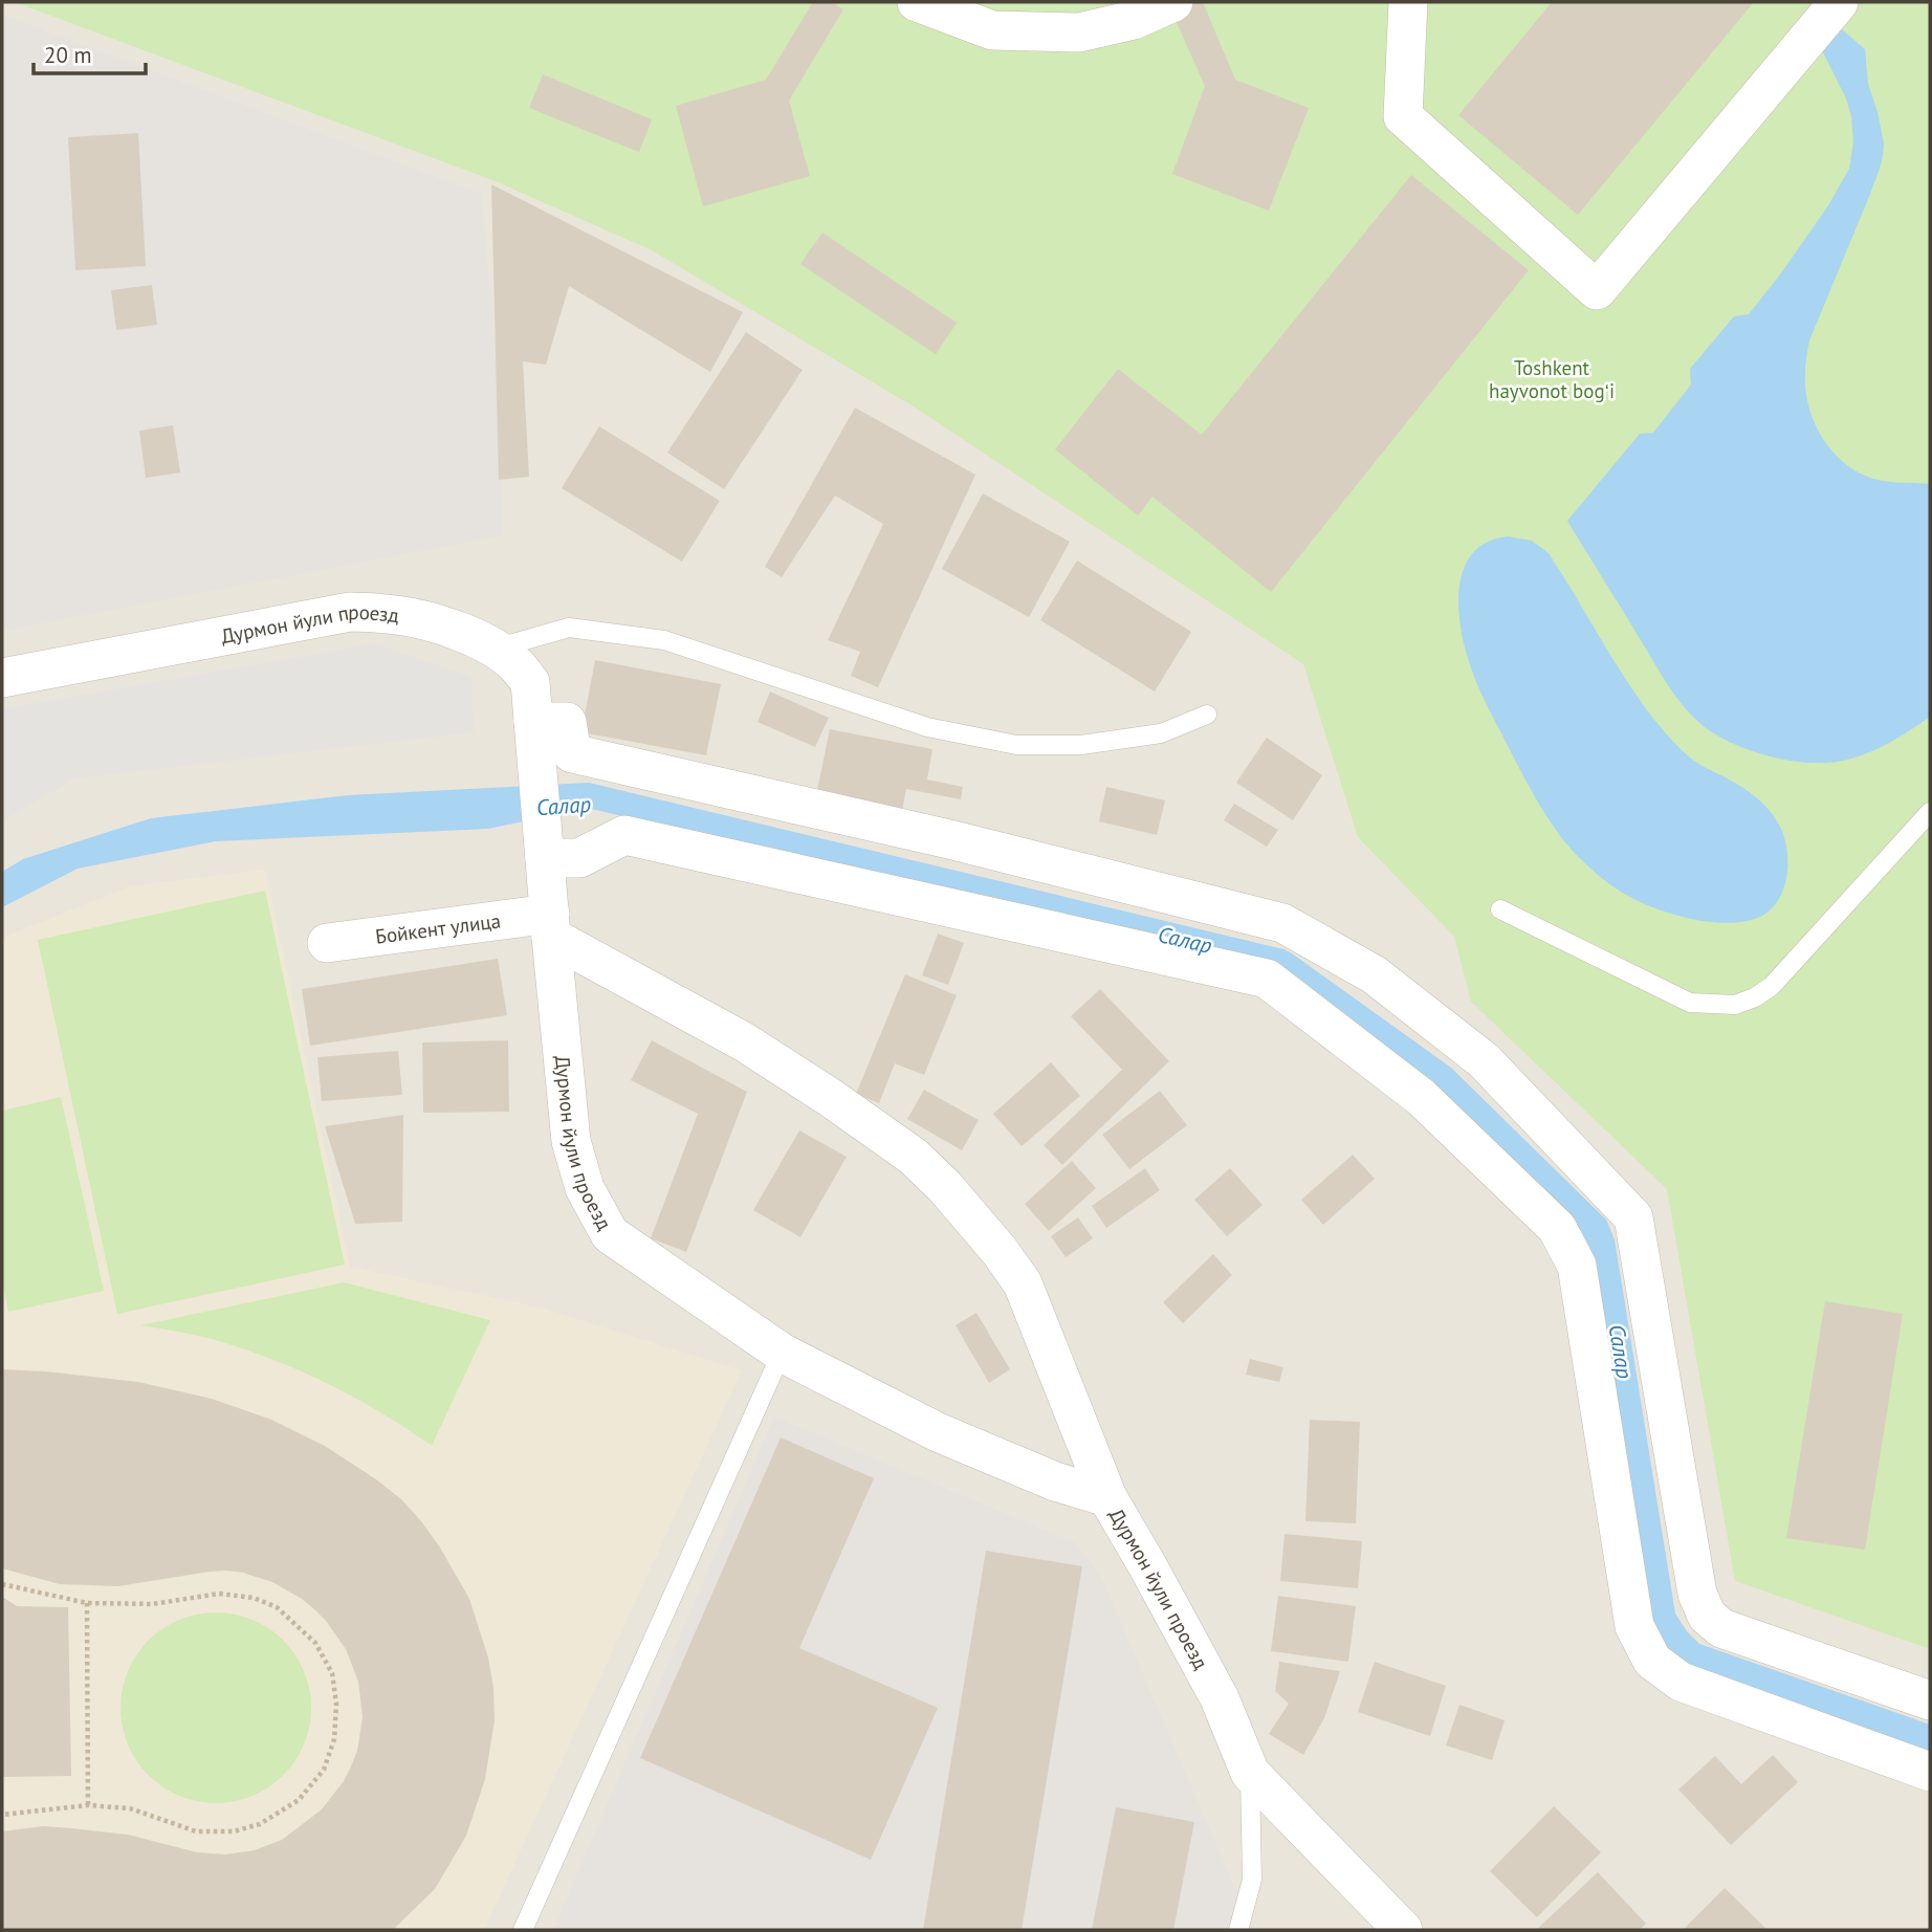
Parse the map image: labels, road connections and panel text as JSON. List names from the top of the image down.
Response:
{
  "streets": {
    "street": ["Дурмон йули проезд", "Бойкент улица"]
  },
  "crossings": [
    ["Дурмон йули проезд", "Бойкент улица"]
  ],
  "water": ["Салар"],
  "parks": ["Toshkent hayvonot bogʻi"],
  "scale_bar": "20 m"
}
